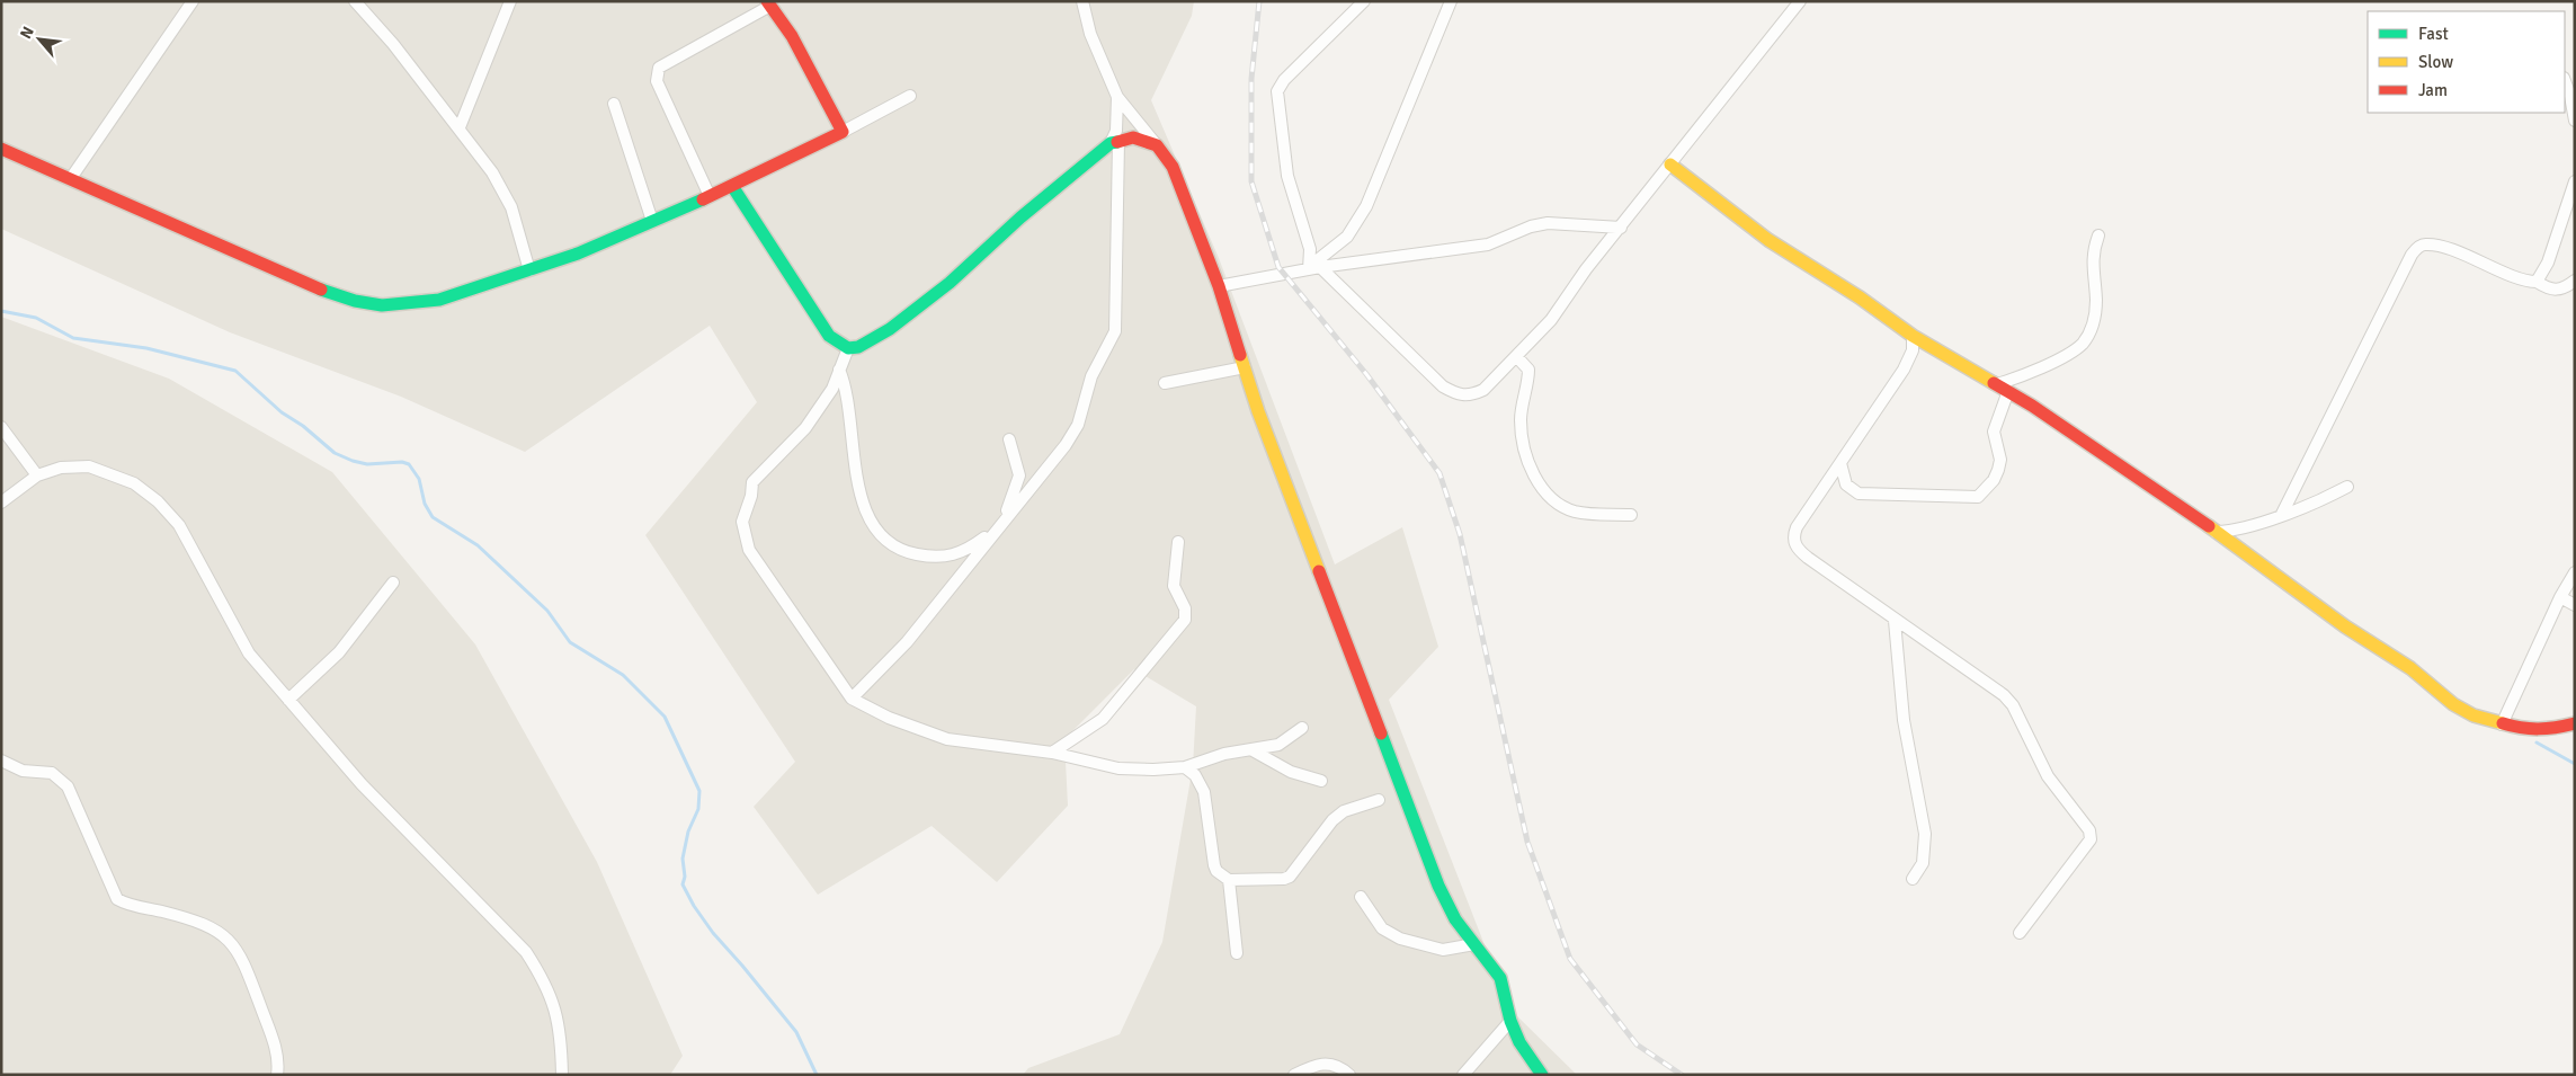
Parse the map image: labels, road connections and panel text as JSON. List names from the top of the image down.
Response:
{
  "legend": ["Fast", "Slow", "Jam"],
  "north": "top left"
}
